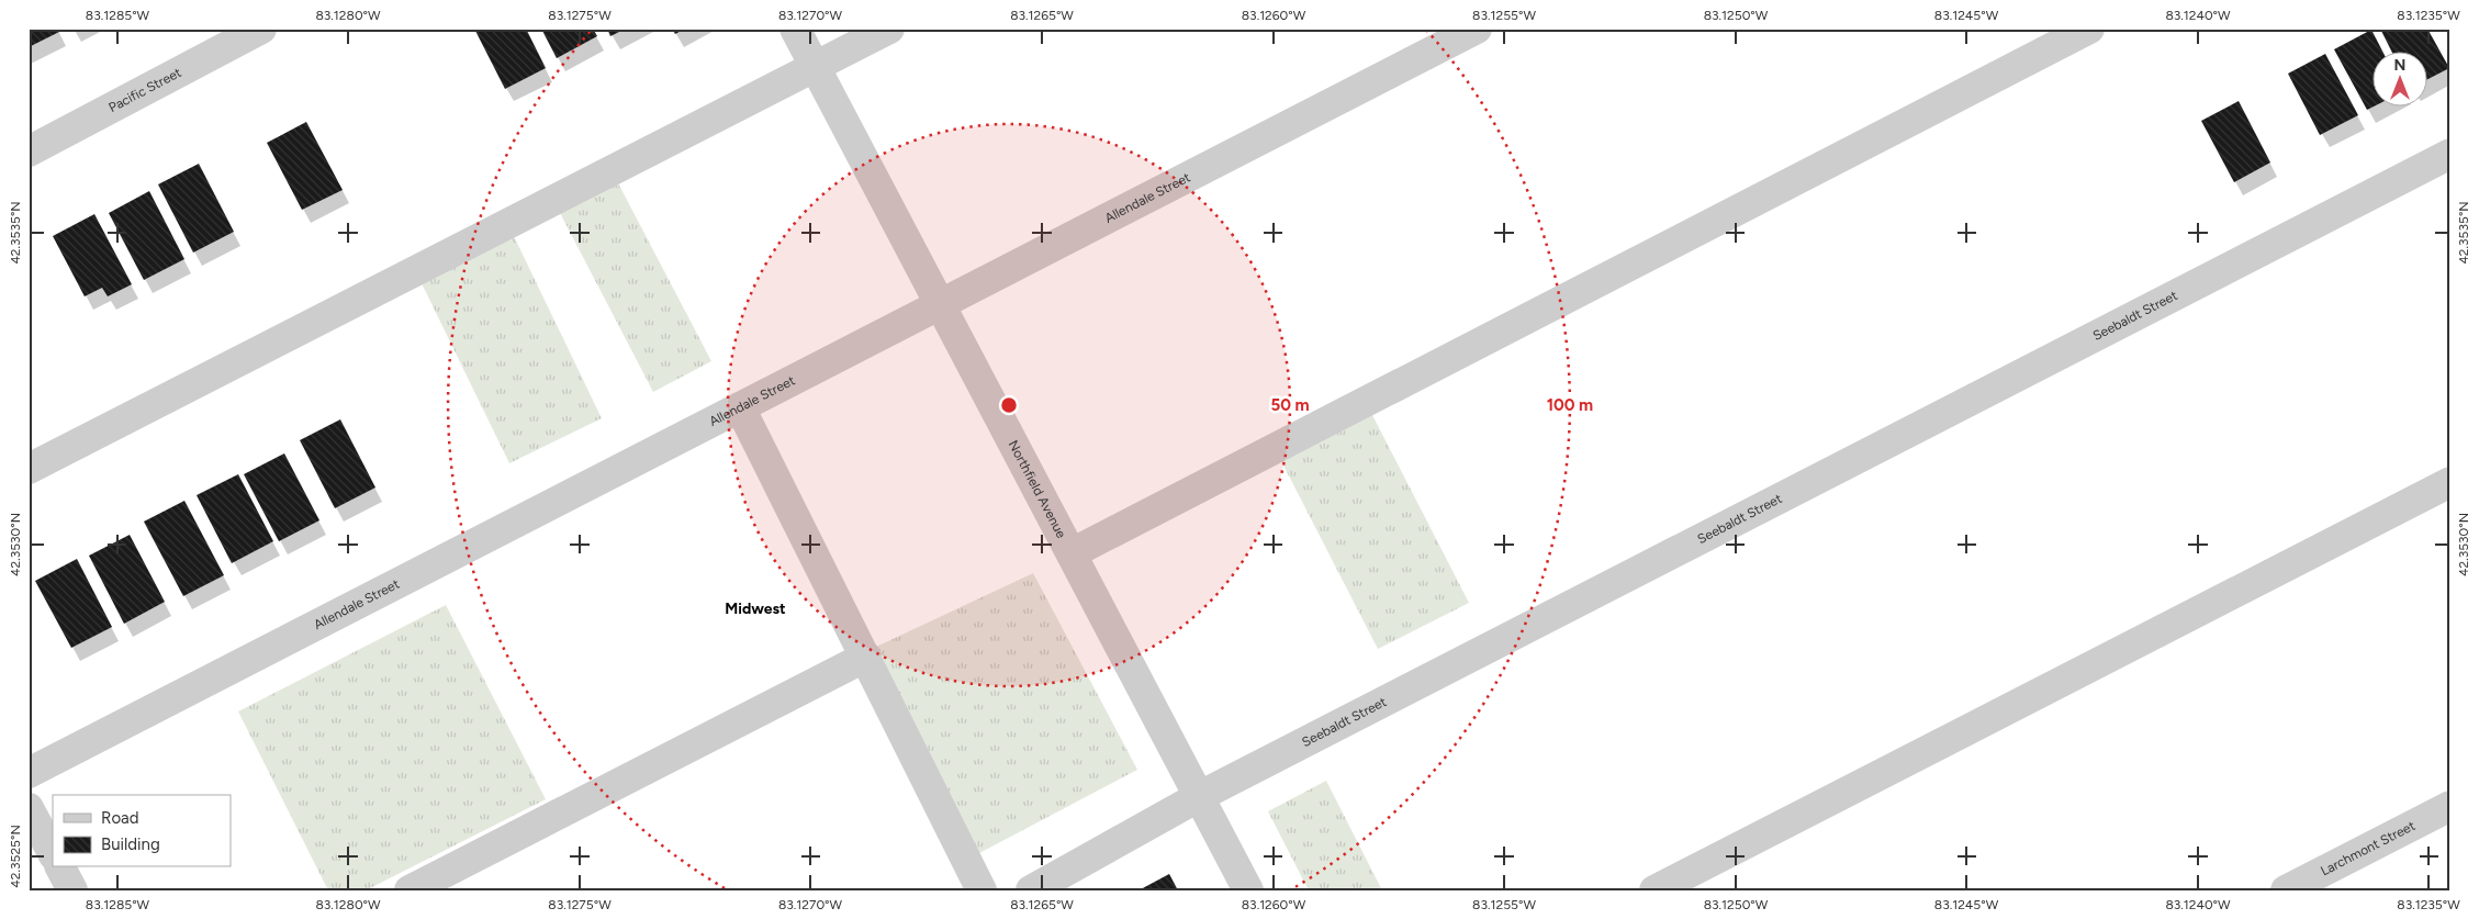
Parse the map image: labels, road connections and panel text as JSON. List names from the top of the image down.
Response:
{
  "streets": {
    "street": [
      "Pacific Street",
      "Allendale Street",
      "Seebaldt Street",
      "Northfield Avenue",
      "Larchmont Street"
    ]
  },
  "crossings": [
    ["Allendale Street", "Northfield Avenue"],
    ["Seebaldt Street", "Northfield Avenue"]
  ],
  "districts": ["Midwest"],
  "legend": ["Road", "Building"],
  "north": "top",
  "coordinates": [
    "83.1285°W",
    "83.1280°W",
    "83.1275°W",
    "83.1270°W",
    "83.1265°W",
    "83.1260°W",
    "83.1255°W",
    "83.1250°W",
    "83.1245°W",
    "83.1240°W",
    "83.1235°W",
    "42.3535°N",
    "42.3530°N",
    "42.3525°N"
  ],
  "rings": ["50 m", "100 m"]
}
